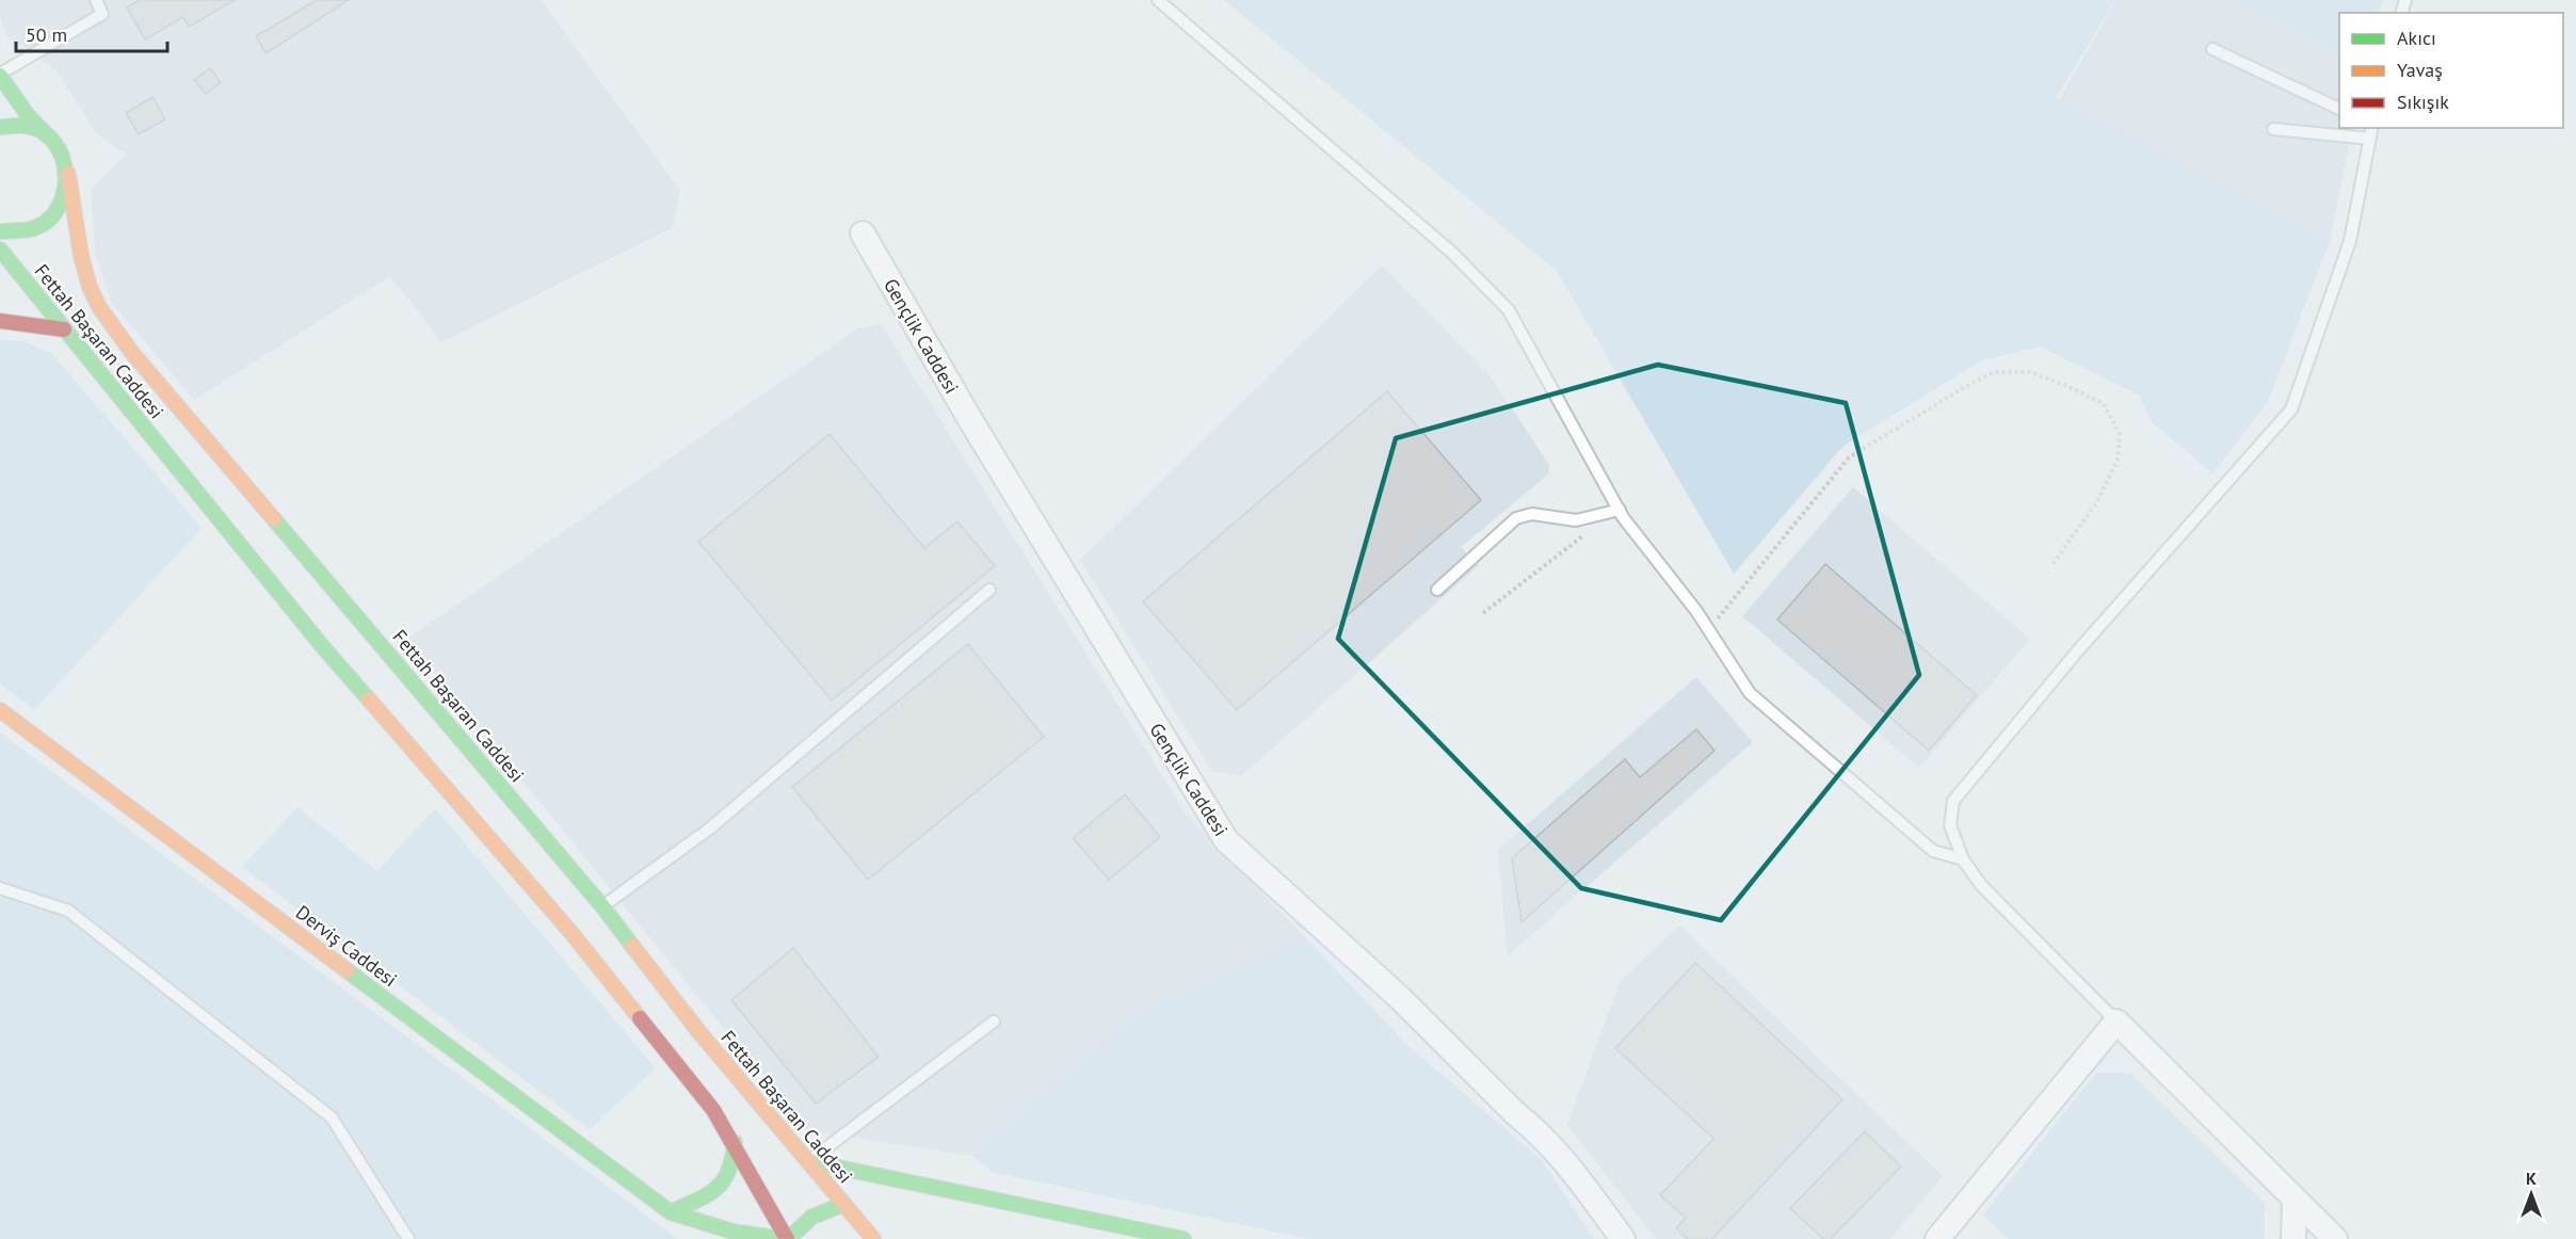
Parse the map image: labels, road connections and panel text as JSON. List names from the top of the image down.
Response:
{
  "streets": {
    "main road": ["Fettah Başaran Caddesi", "Derviş Caddesi"],
    "street": ["Gençlik Caddesi"]
  },
  "legend": ["Akıcı", "Yavaş", "Sıkışık"],
  "scale_bar": "50 m",
  "north": "top"
}
